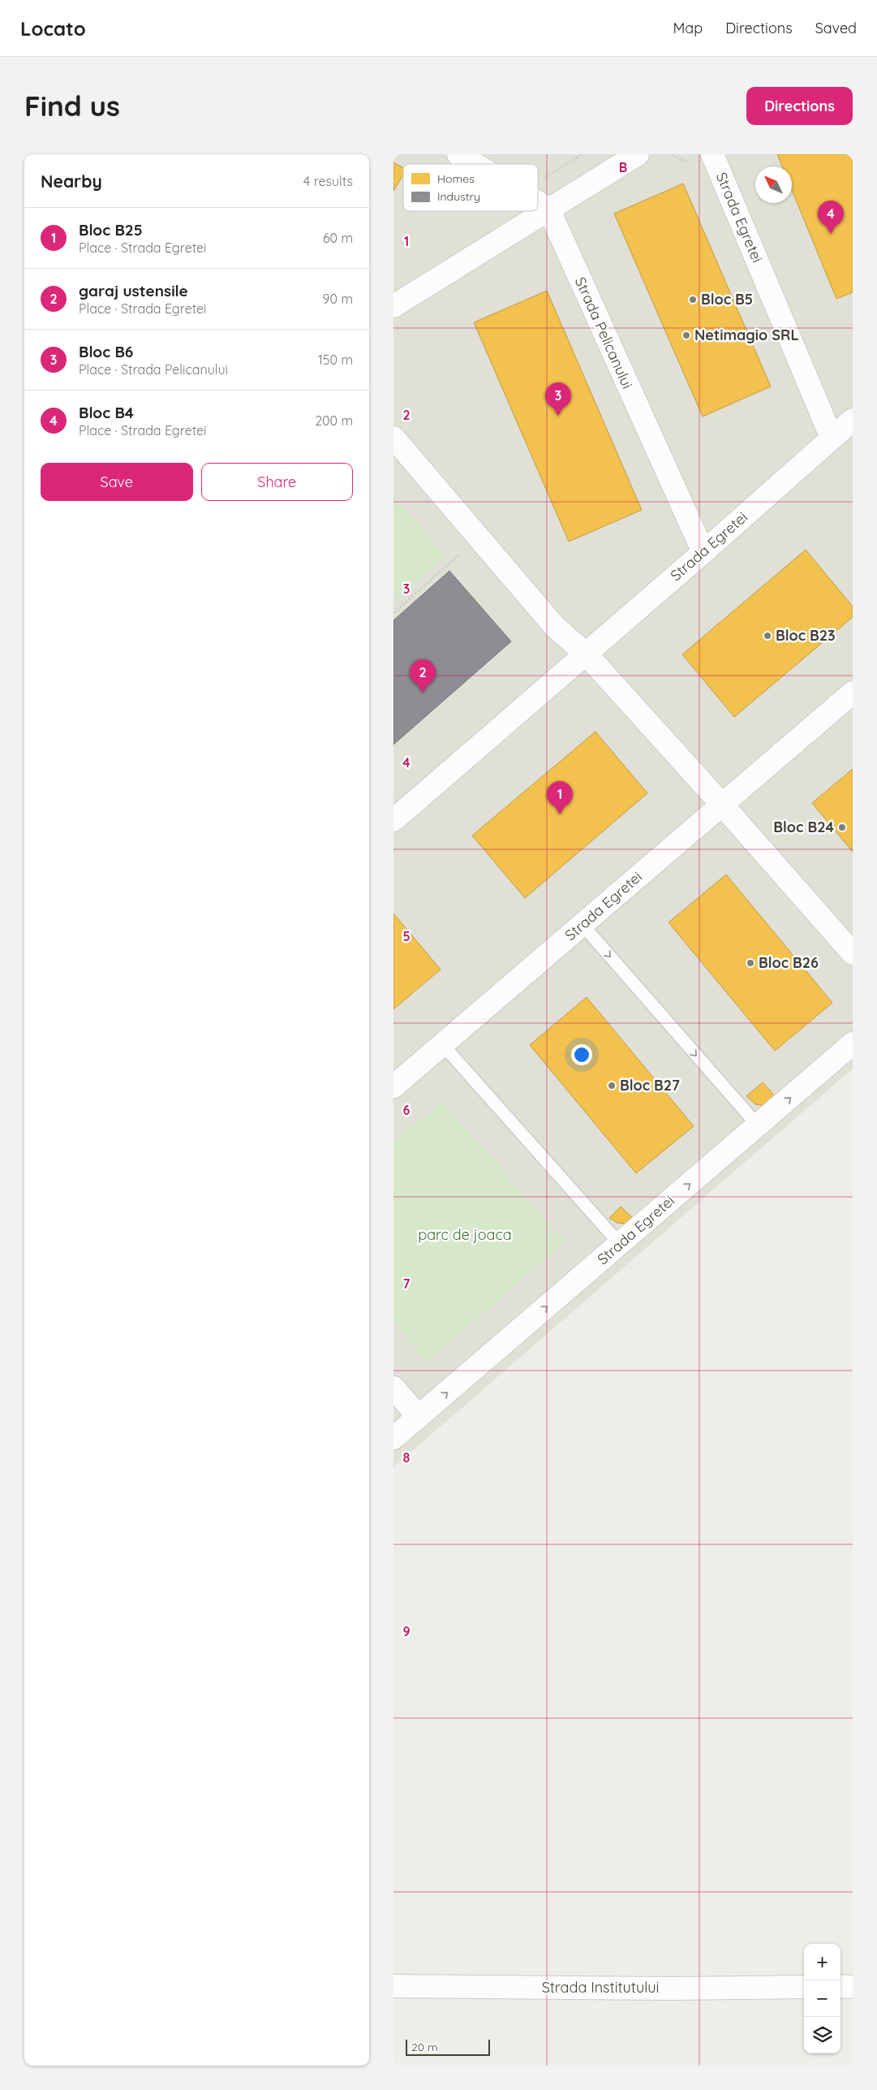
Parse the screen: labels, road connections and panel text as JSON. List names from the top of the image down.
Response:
{
  "streets": {
    "street": ["Strada Egretei", "Strada Pelicanului", "Strada Institutului"]
  },
  "crossings": [
    ["Strada Egretei", "Strada Pelicanului"]
  ],
  "parks": ["parc de joaca"],
  "places": [
    "Bloc B5",
    "Netimagio SRL",
    "Bloc B23",
    "Bloc B24",
    "Bloc B26",
    "Bloc B27"
  ],
  "legend": ["Homes", "Industry"],
  "scale_bar": "20 m",
  "north": "top left",
  "page": {
    "header": "Locato",
    "nav": ["Map", "Directions", "Saved"],
    "buttons": [
      "Directions",
      ["Save", "Share"]
    ],
    "title": "Find us",
    "heading": ["Nearby", "4 results"],
    "pins": [
      "4",
      "3",
      "2",
      "1"
    ],
    "list": [
      {
        "mark": "1",
        "name": "Bloc B25",
        "note": "Place · Strada Egretei",
        "value": "60 m"
      },
      {
        "mark": "2",
        "name": "garaj ustensile",
        "note": "Place · Strada Egretei",
        "value": "90 m"
      },
      {
        "mark": "3",
        "name": "Bloc B6",
        "note": "Place · Strada Pelicanului",
        "value": "150 m"
      },
      {
        "mark": "4",
        "name": "Bloc B4",
        "note": "Place · Strada Egretei",
        "value": "200 m"
      }
    ],
    "map_buttons": ["+", "−"],
    "scale": "20 m"
  },
  "grid": {
    "columns": ["B"],
    "rows": [
      "1",
      "2",
      "3",
      "4",
      "5",
      "6",
      "7",
      "8",
      "9"
    ]
  }
}
